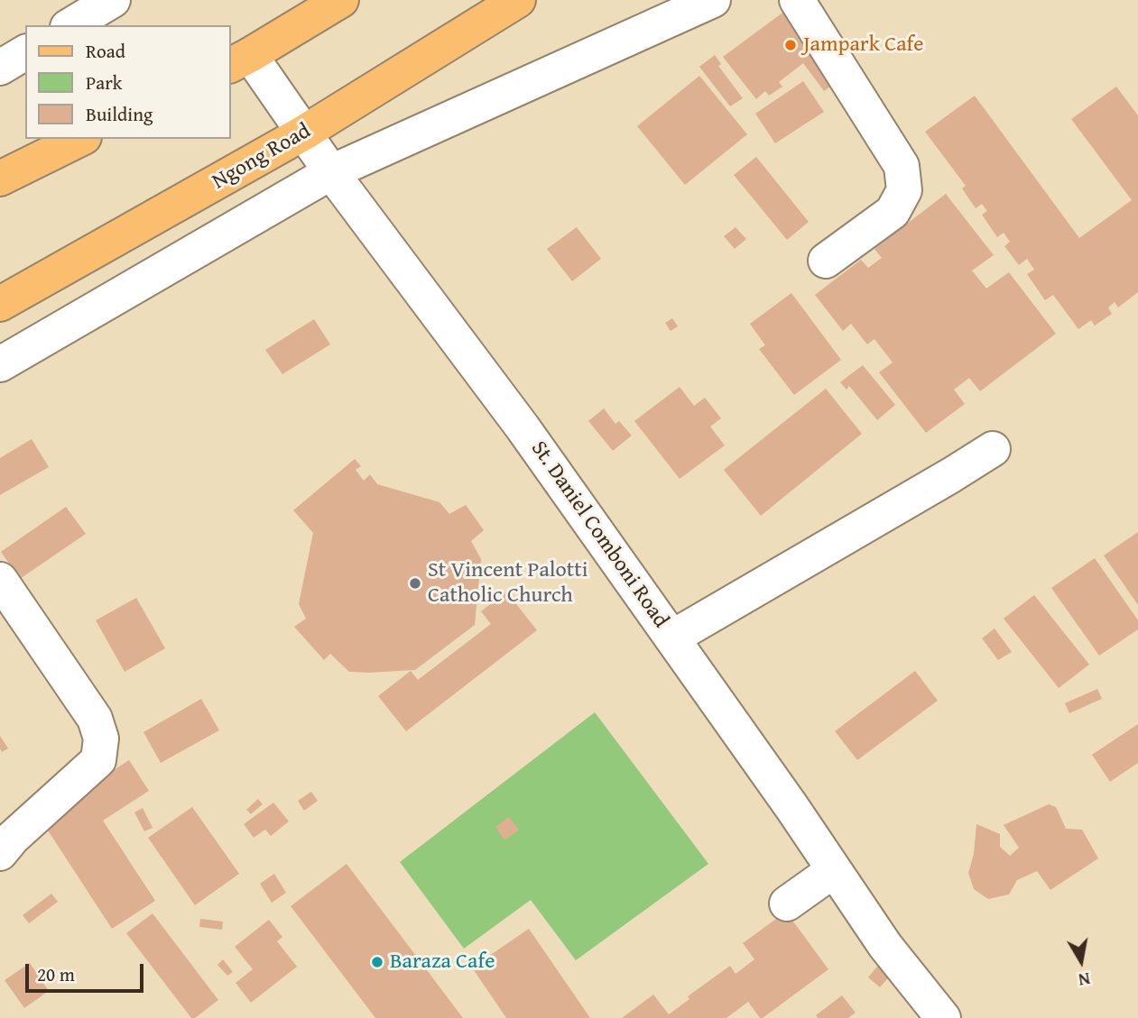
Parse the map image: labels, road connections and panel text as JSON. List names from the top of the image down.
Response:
{
  "streets": {
    "main road": ["Ngong Road"],
    "street": ["St. Daniel Comboni Road"]
  },
  "crossings": [
    ["Ngong Road", "St. Daniel Comboni Road"]
  ],
  "places": ["Jampark Cafe", "St Vincent Palotti Catholic Church", "Baraza Cafe"],
  "legend": ["Road", "Park", "Building"],
  "scale_bar": "20 m",
  "north": "bottom"
}
